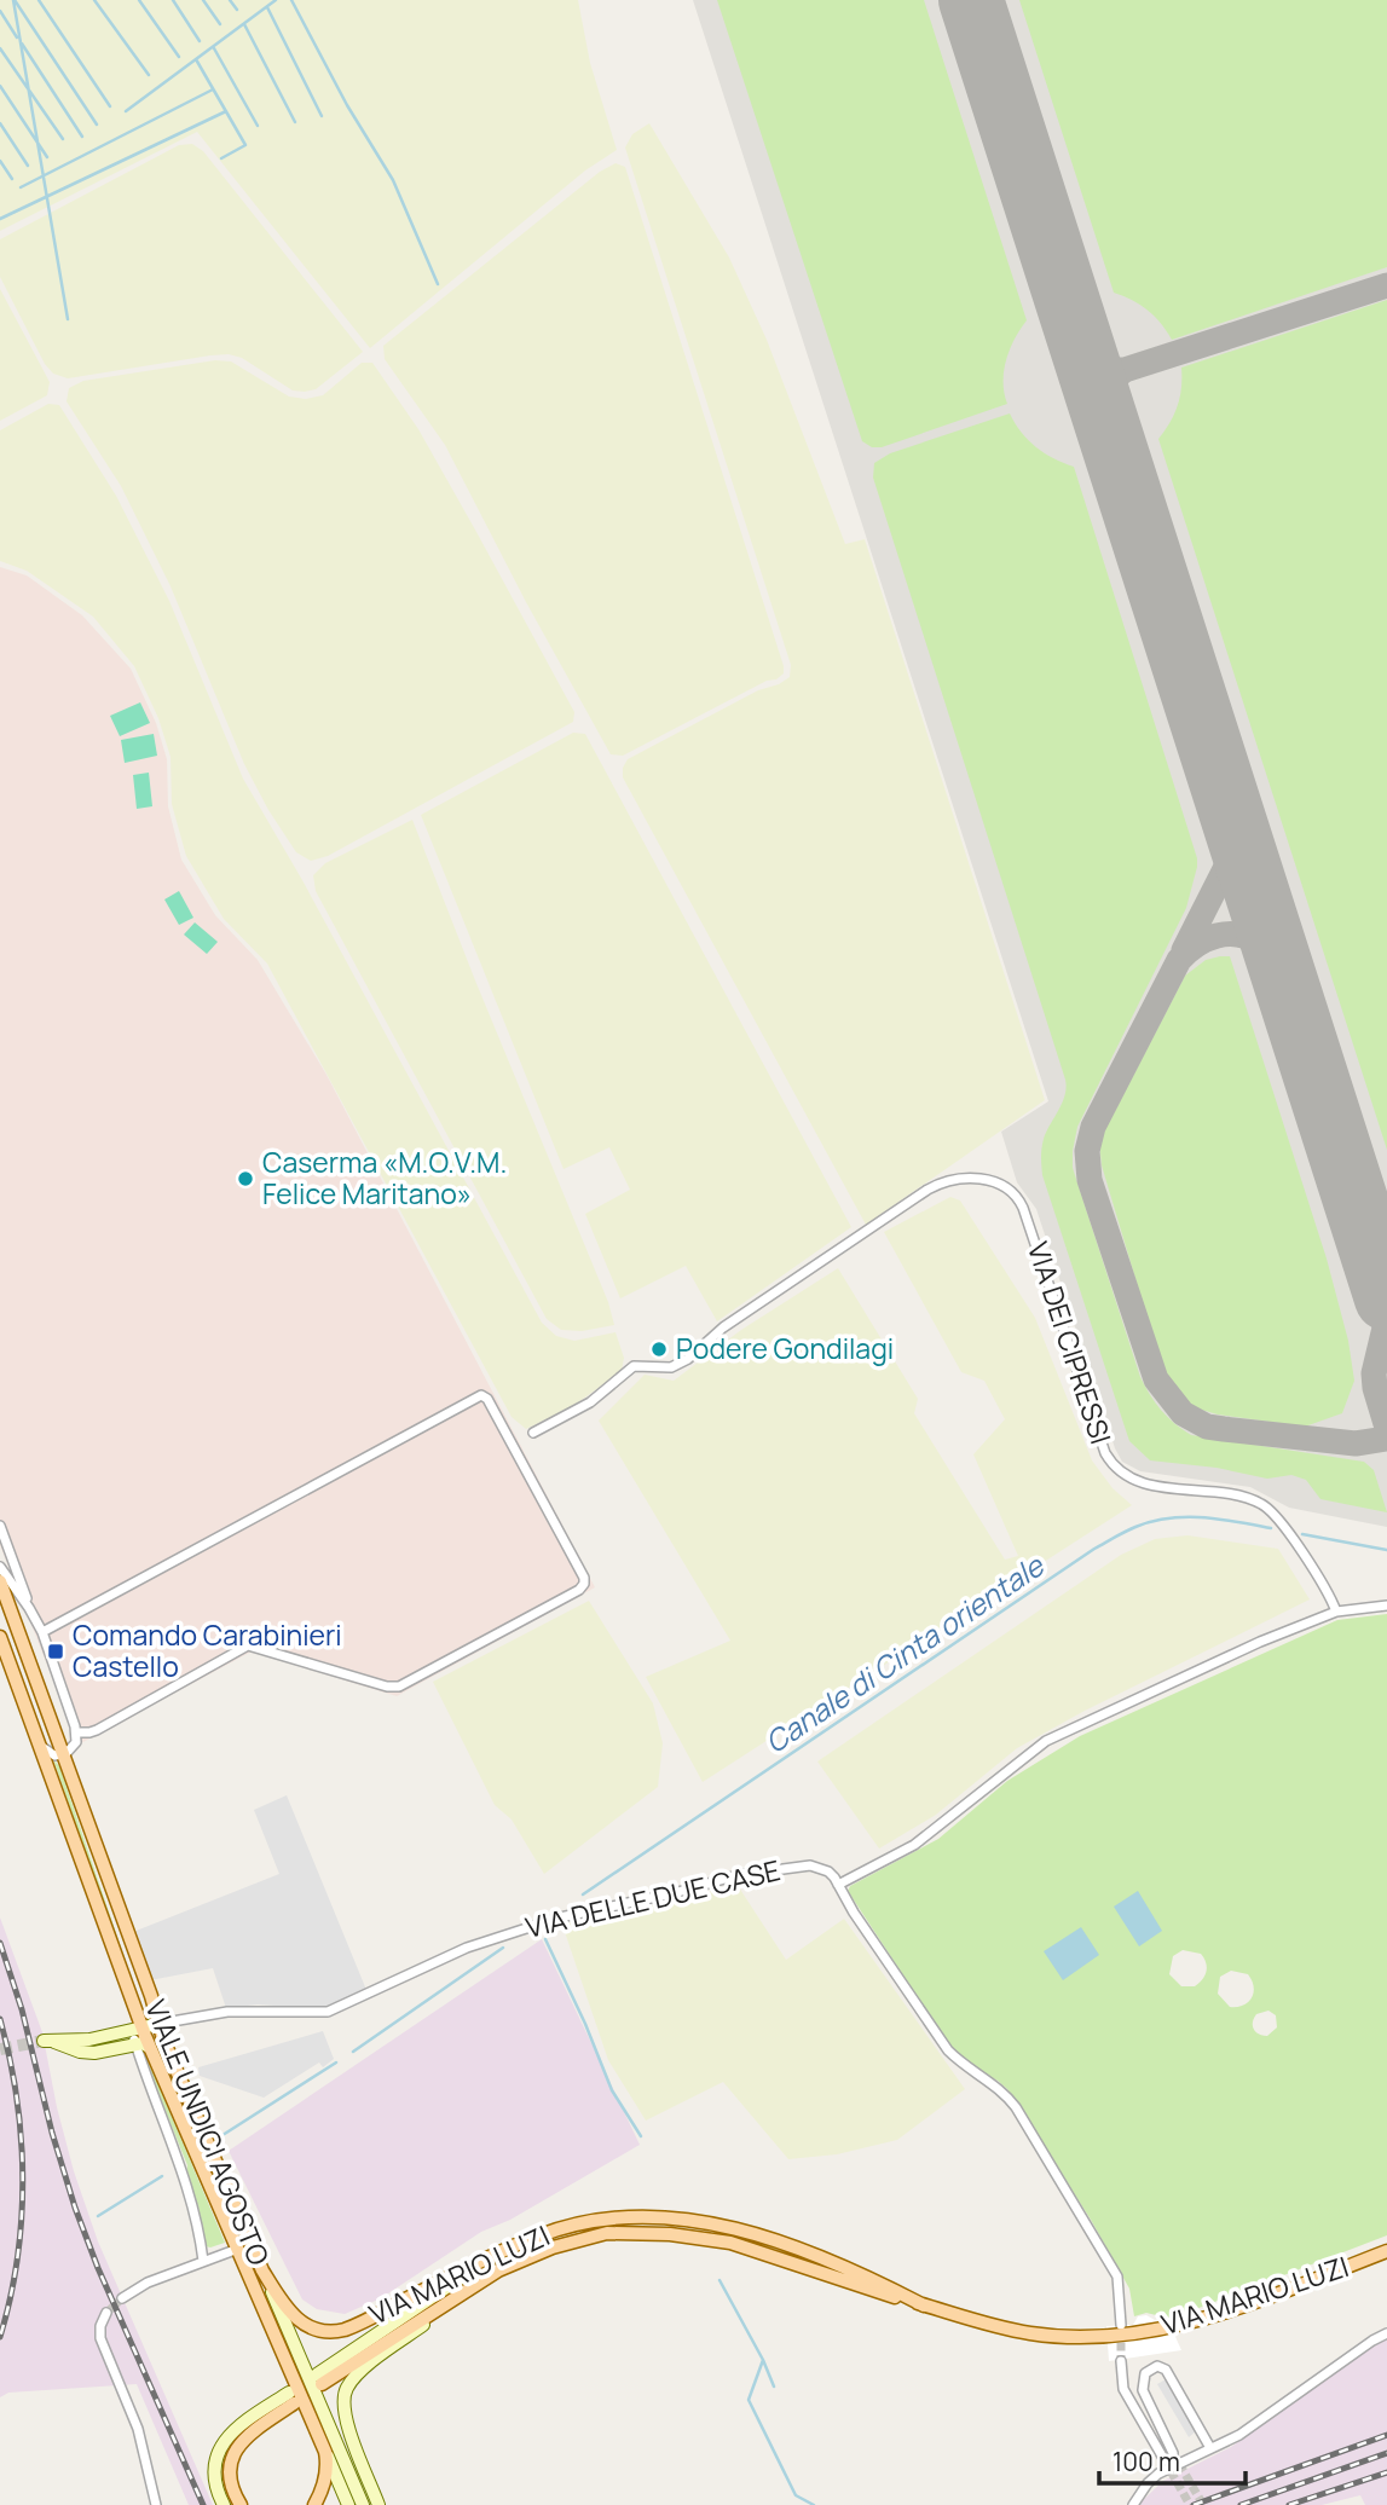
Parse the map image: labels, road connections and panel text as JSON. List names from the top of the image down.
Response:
{
  "streets": {
    "main road": ["VIALE UNDICI AGOSTO", "VIA MARIO LUZI"],
    "street": ["VIA DEI CIPRESSI", "VIA DELLE DUE CASE"]
  },
  "crossings": [
    ["VIA DELLE DUE CASE", "VIALE UNDICI AGOSTO"],
    ["VIALE UNDICI AGOSTO", "VIA MARIO LUZI"]
  ],
  "water": ["Canale di Cinta orientale"],
  "places": {
    "other": ["Caserma «M.O.V.M. Felice Maritano»", "Podere Gondilagi"],
    "transit": ["Comando Carabinieri Castello"]
  },
  "scale_bar": "100 m"
}
